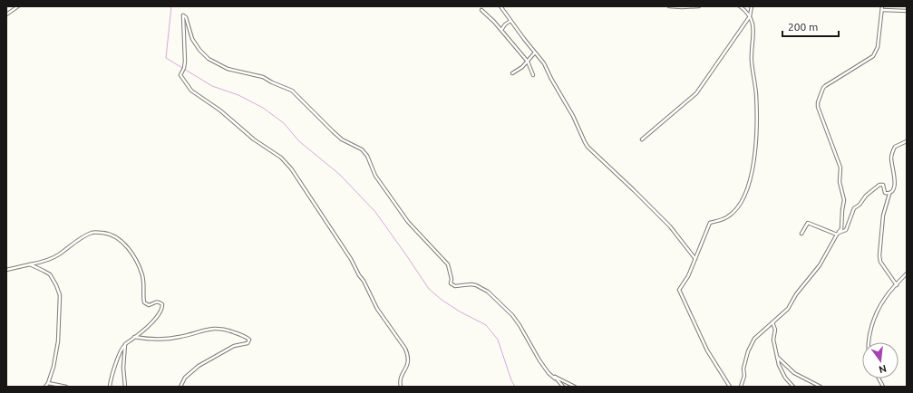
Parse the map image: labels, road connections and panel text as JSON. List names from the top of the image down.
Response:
{
  "scale_bar": "200 m",
  "north": "bottom"
}
